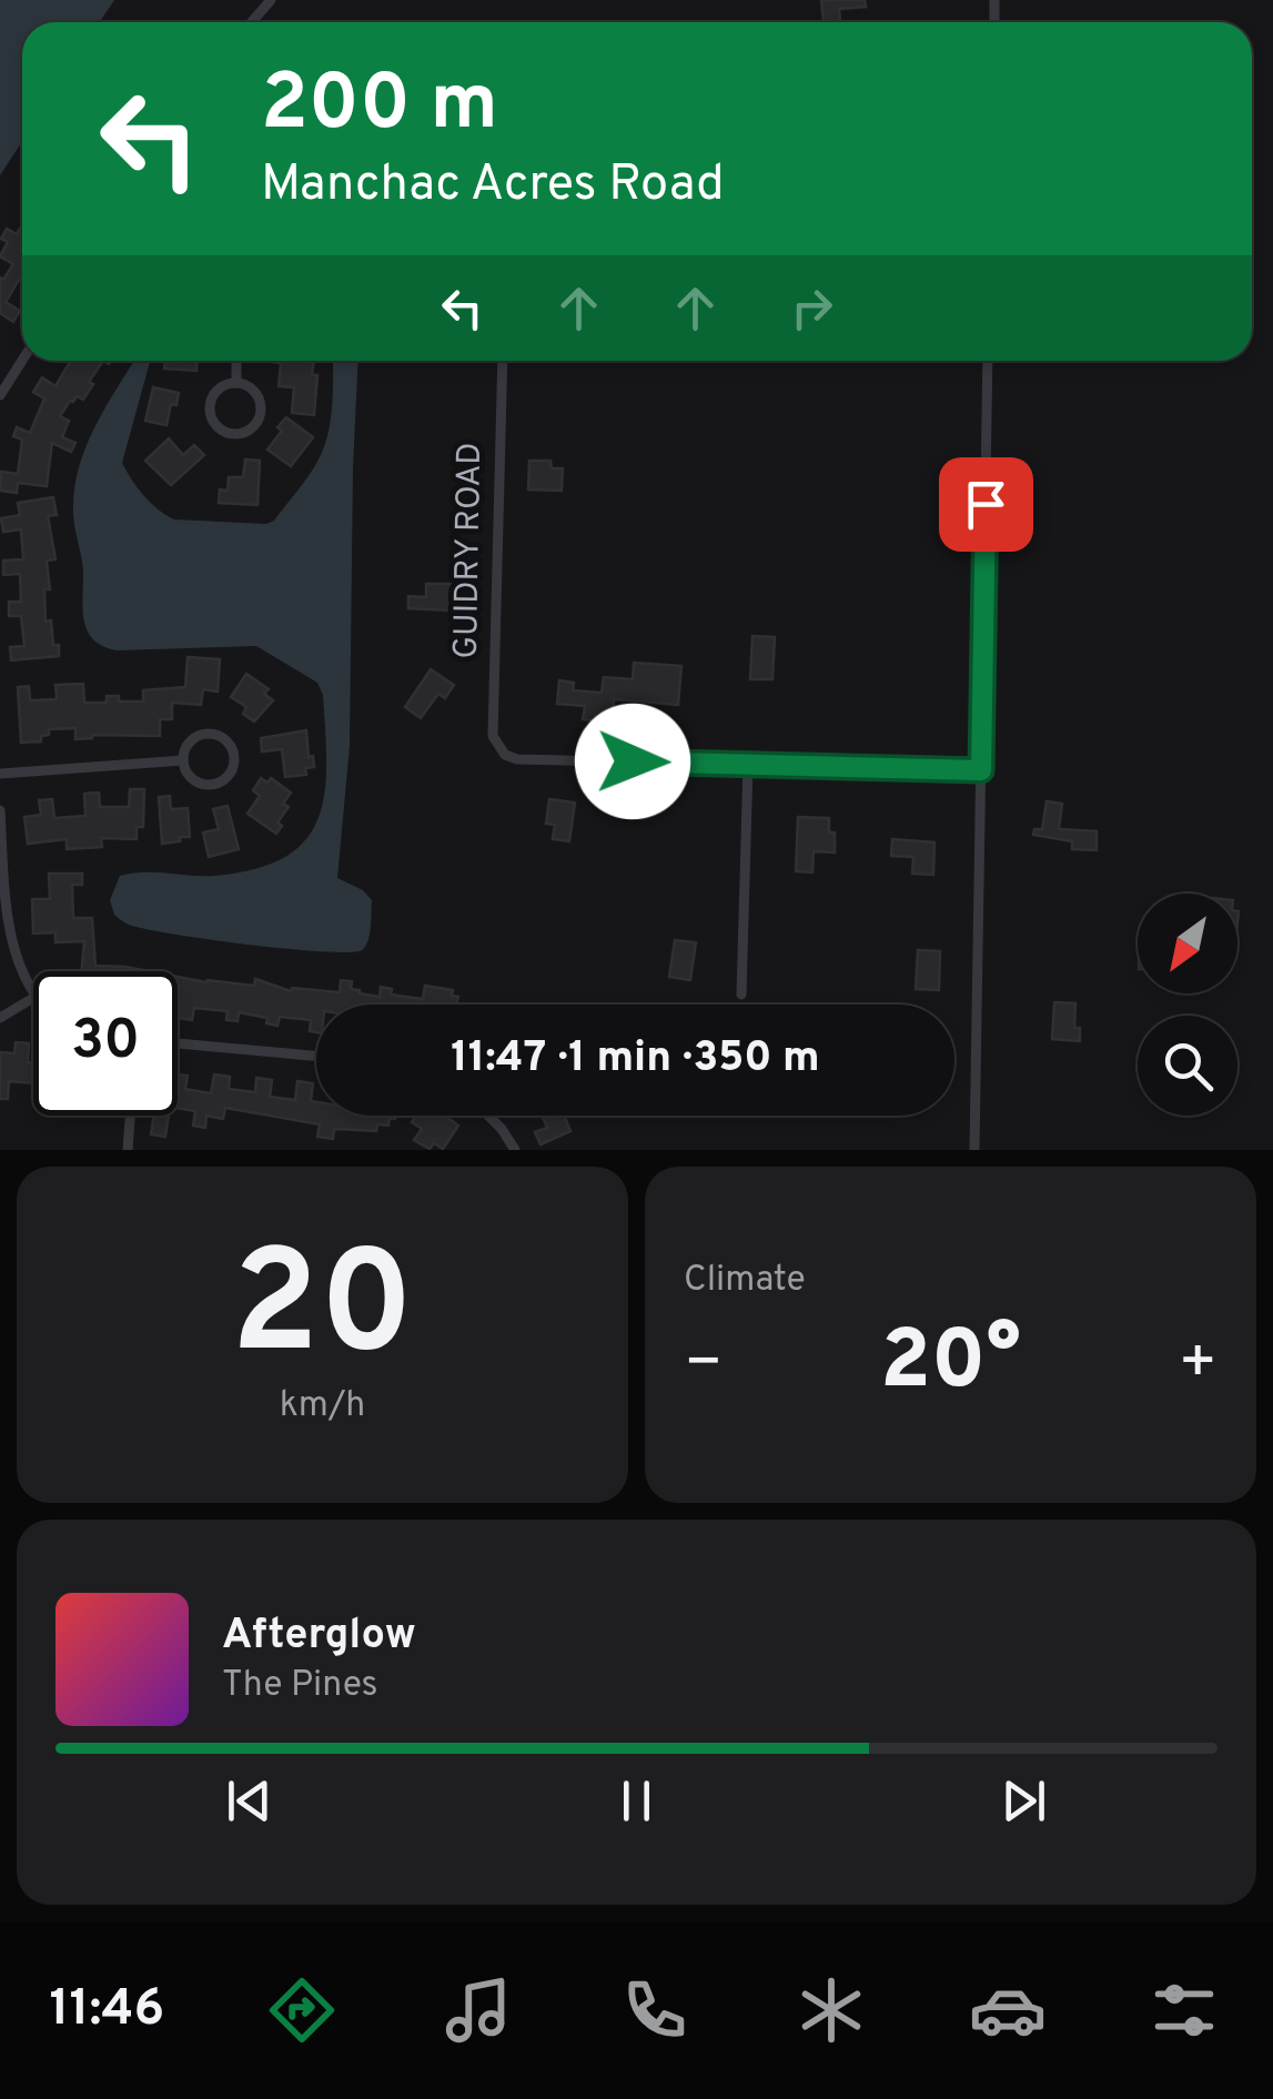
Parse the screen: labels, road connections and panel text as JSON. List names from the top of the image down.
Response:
{
  "streets": {
    "street": ["GUIDRY ROAD"]
  },
  "north": "bottom left",
  "page": {
    "turn": ["200 m", "Manchac Acres Road"],
    "limit": "30",
    "trip": "11:47 · 1 min · 350 m",
    "tile": [
      ["20", "km/h"],
      "Climate"
    ],
    "heat": ["−", "20°", "+"],
    "song": ["Afterglow", "The Pines"],
    "tabs": "11:46"
  }
}
